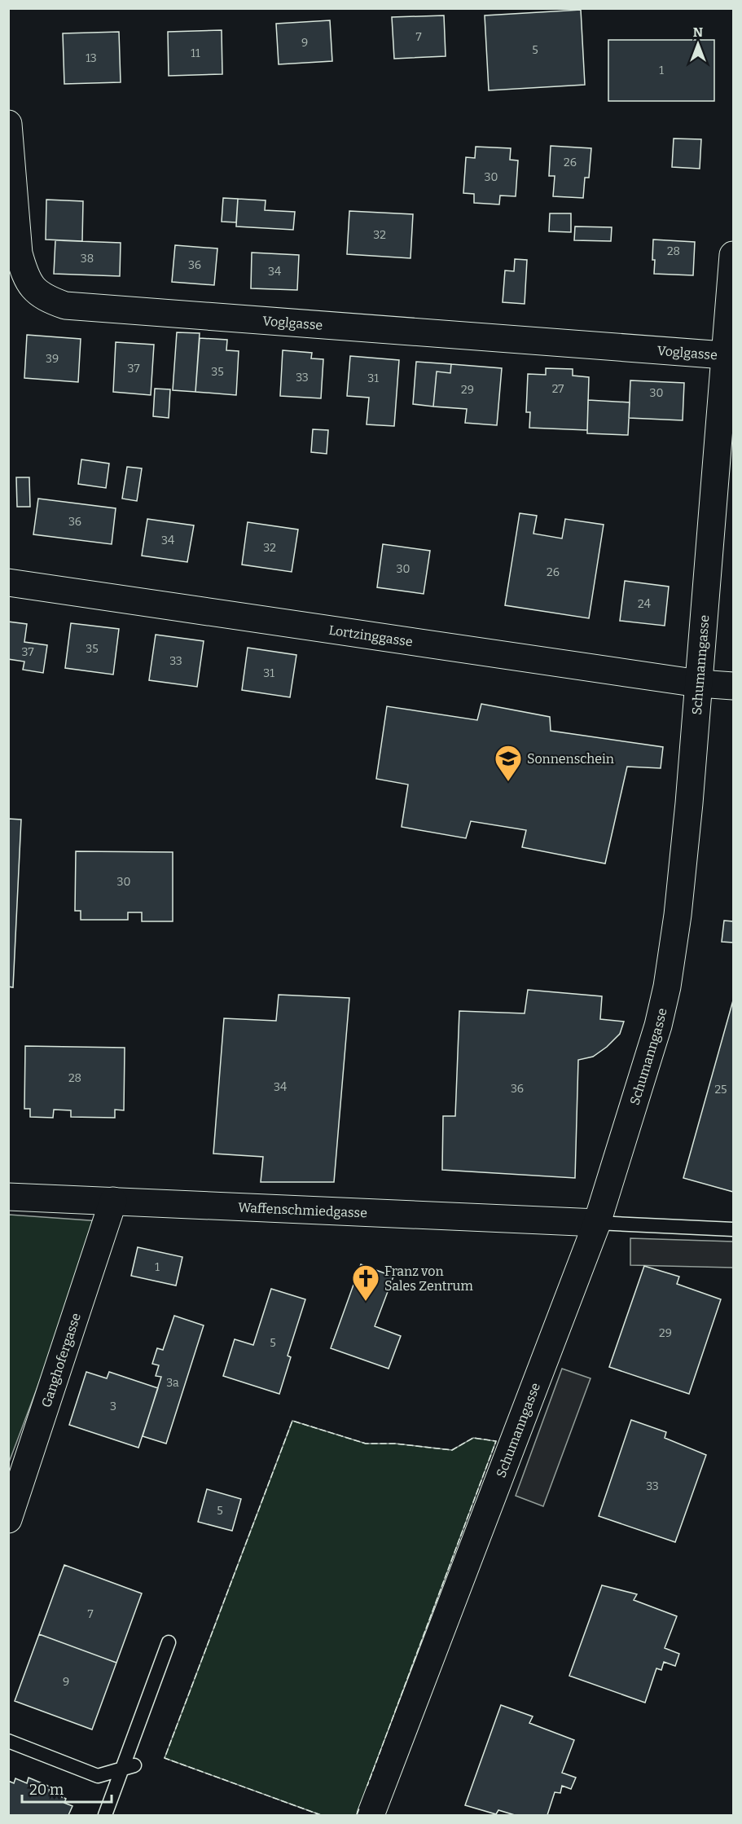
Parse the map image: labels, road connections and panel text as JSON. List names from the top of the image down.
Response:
{
  "streets": {
    "street": [
      "Voglgasse",
      "Lortzinggasse",
      "Schumanngasse",
      "Waffenschmiedgasse",
      "Ganghofergasse"
    ]
  },
  "crossings": [
    ["Voglgasse", "Schumanngasse"],
    ["Lortzinggasse", "Schumanngasse"],
    ["Schumanngasse", "Waffenschmiedgasse"],
    ["Waffenschmiedgasse", "Ganghofergasse"]
  ],
  "places": {
    "school or university": ["Sonnenschein"],
    "church": ["Franz von Sales Zentrum"]
  },
  "house_numbers": [
    "7",
    "9",
    "5",
    "11",
    "13",
    "1",
    "26",
    "30",
    "32",
    "28",
    "38",
    "36",
    "34",
    "39",
    "37",
    "35",
    "33",
    "31",
    "27",
    "29",
    "30",
    "36",
    "34",
    "32",
    "30",
    "26",
    "24",
    "35",
    "37",
    "33",
    "31",
    "30",
    "28",
    "34",
    "36",
    "25",
    "1",
    "29",
    "5",
    "3a",
    "3",
    "33",
    "5",
    "7",
    "9"
  ],
  "scale_bar": "20 m",
  "north": "top"
}
